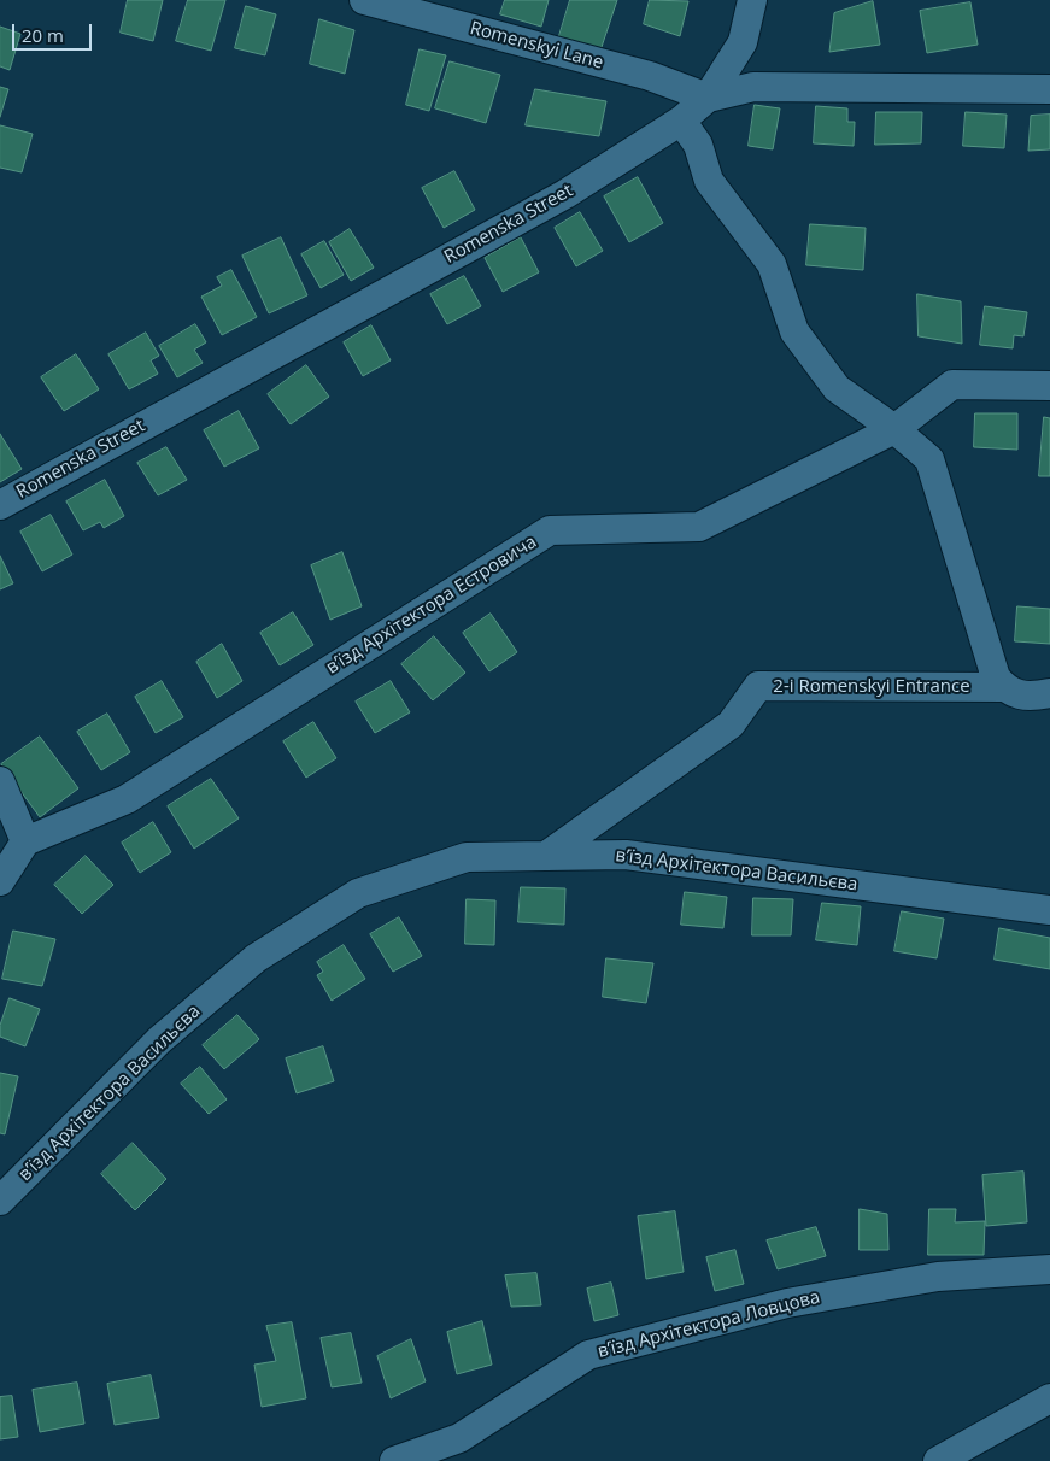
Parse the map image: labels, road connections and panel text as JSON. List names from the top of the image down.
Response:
{
  "streets": {
    "street": [
      "Romenskyi Lane",
      "Romenska Street",
      "в’їзд Архітектора Естровича",
      "2-i Romenskyi Entrance",
      "в’їзд Архітектора Васильєва",
      "в’їзд Архітектора Ловцова"
    ]
  },
  "crossings": [
    ["Romenskyi Lane", "Romenska Street"],
    ["Romenska Street", "2-i Romenskyi Entrance"],
    ["в’їзд Архітектора Естровича", "2-i Romenskyi Entrance"],
    ["2-i Romenskyi Entrance", "в’їзд Архітектора Васильєва"]
  ],
  "scale_bar": "20 m"
}
